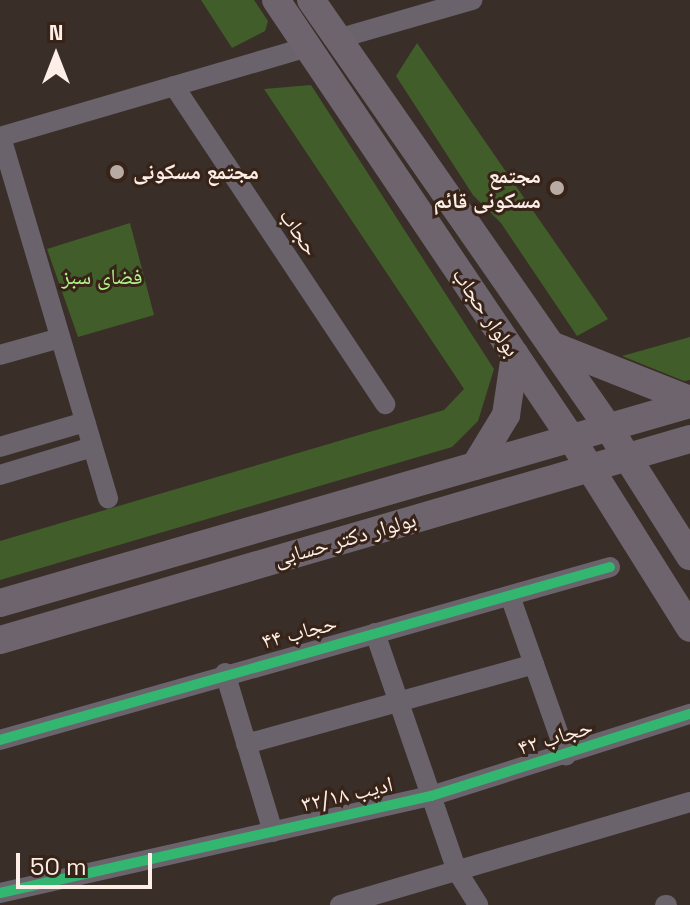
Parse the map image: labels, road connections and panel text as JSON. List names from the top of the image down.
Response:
{
  "streets": {
    "main road": ["بولوار حجاب", "بولوار دکتر حسابی"],
    "street": [
      "حجاب",
      "حجاب ۴۴",
      "حجاب ۴۲",
      "ادیب ۳۲/۱۸"
    ]
  },
  "crossings": [
    ["بولوار حجاب", "بولوار دکتر حسابی"],
    ["حجاب ۴۲", "ادیب ۳۲/۱۸"]
  ],
  "parks": ["فضای سبز"],
  "places": ["مجتمع مسکونی", "مجتمع مسکونی قائم"],
  "scale_bar": "50 m",
  "north": "top"
}
